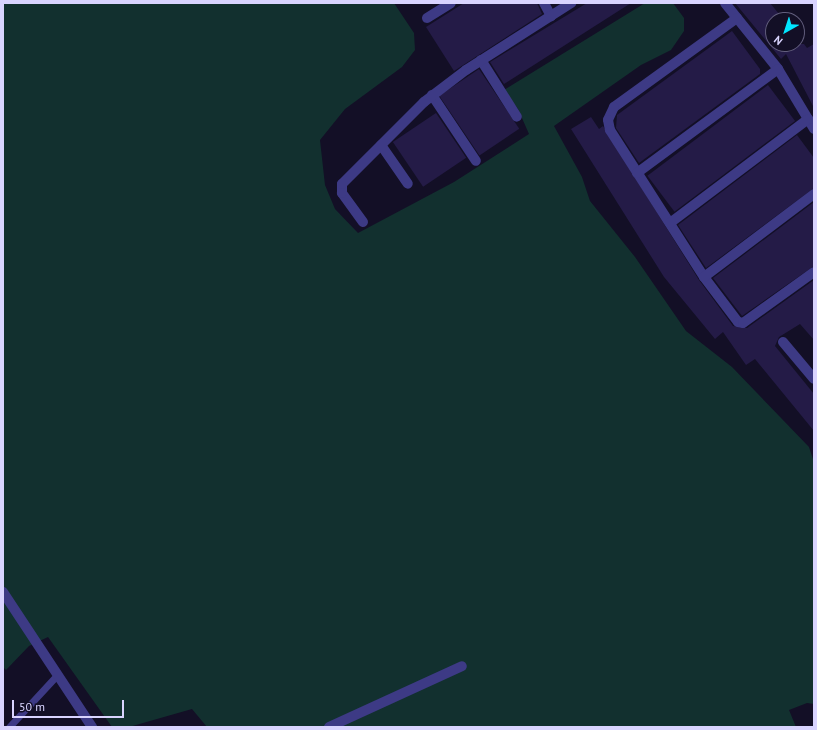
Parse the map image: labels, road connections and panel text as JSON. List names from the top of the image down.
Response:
{
  "scale_bar": "50 m",
  "north": "bottom left"
}
